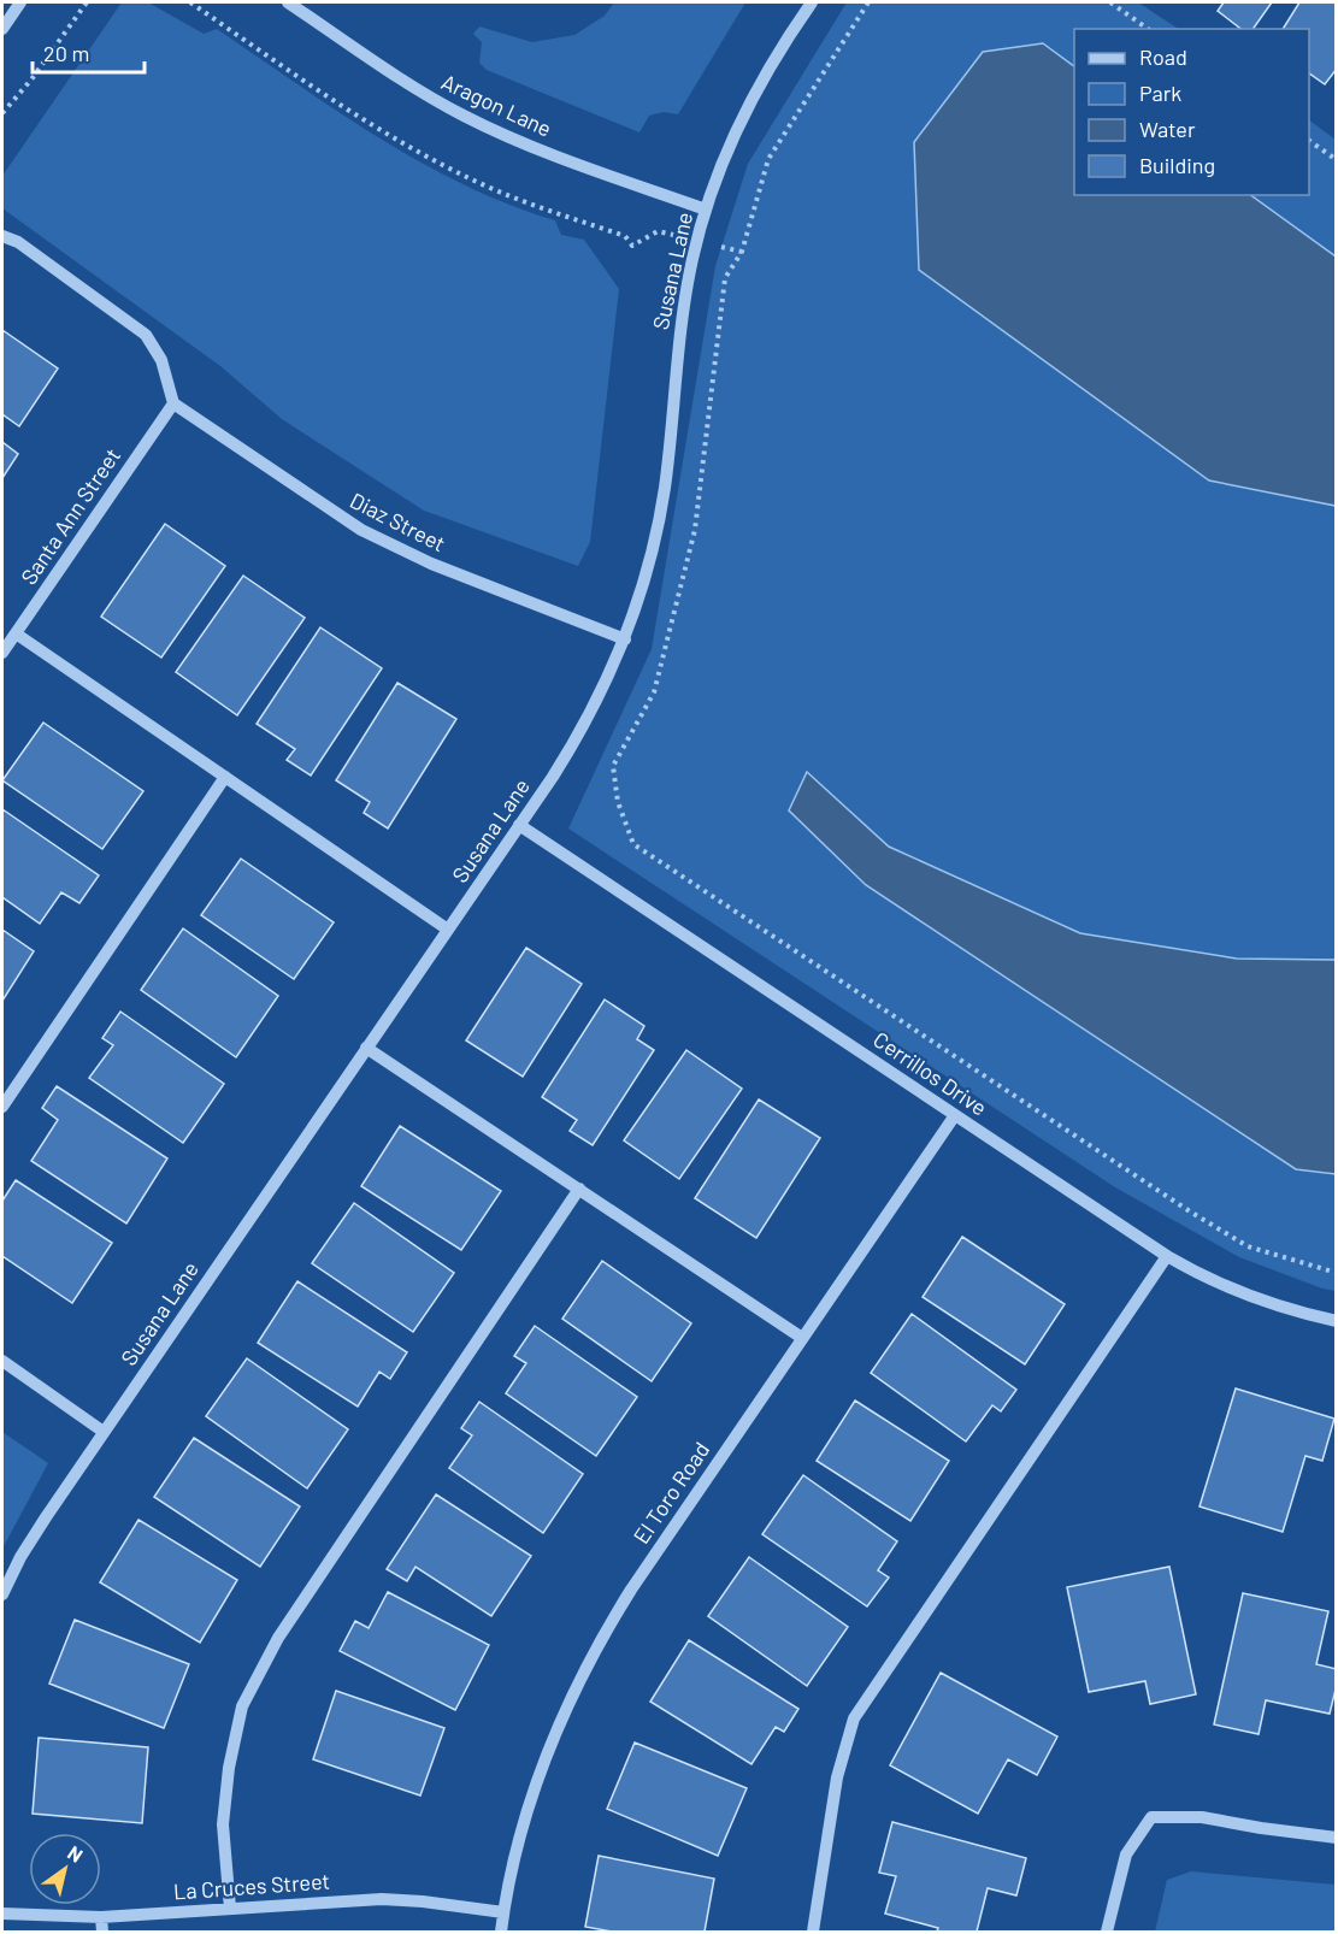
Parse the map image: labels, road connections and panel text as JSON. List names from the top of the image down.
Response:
{
  "streets": {
    "street": [
      "Aragon Lane",
      "Susana Lane",
      "Santa Ann Street",
      "Diaz Street",
      "Cerrillos Drive",
      "El Toro Road",
      "La Cruces Street"
    ]
  },
  "crossings": [
    ["Aragon Lane", "Susana Lane"],
    ["Susana Lane", "Diaz Street"],
    ["Susana Lane", "Cerrillos Drive"],
    ["Santa Ann Street", "Diaz Street"],
    ["Cerrillos Drive", "El Toro Road"],
    ["El Toro Road", "La Cruces Street"]
  ],
  "legend": [
    "Road",
    "Park",
    "Water",
    "Building"
  ],
  "scale_bar": "20 m",
  "north": "top right"
}
